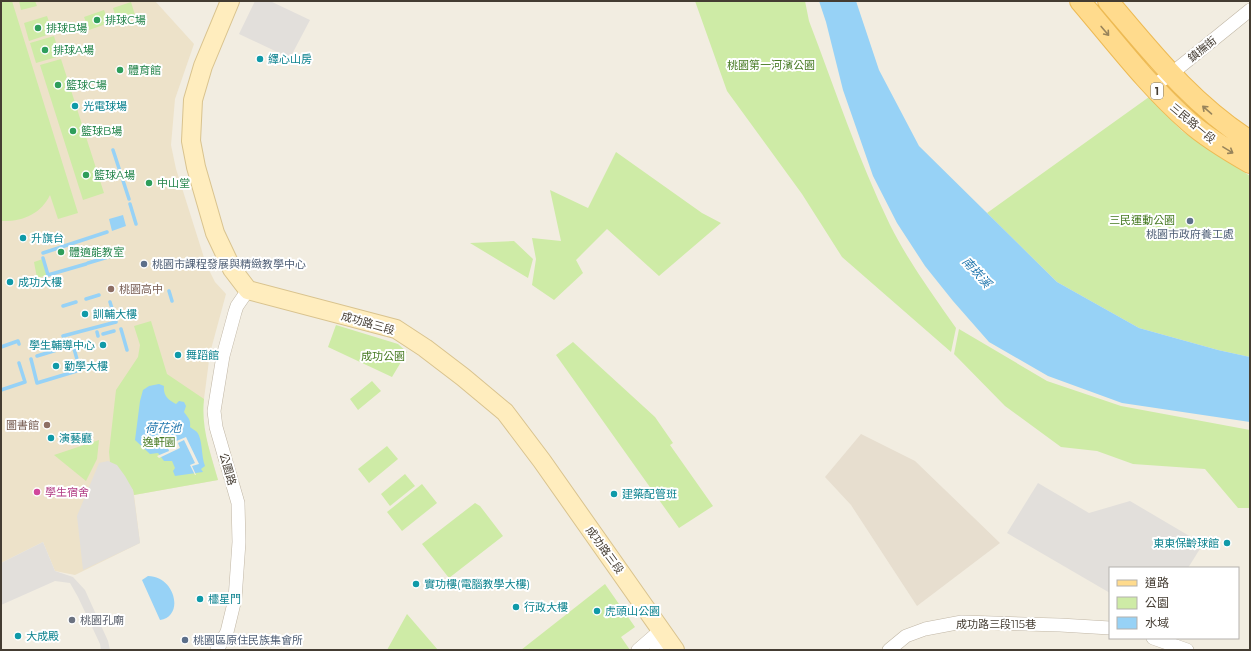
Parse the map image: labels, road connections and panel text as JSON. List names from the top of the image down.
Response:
{
  "streets": {
    "main road": ["1", "三民路一段"],
    "street": [
      "鎮撫街",
      "成功路三段",
      "公園路",
      "成功路三段115巷"
    ]
  },
  "crossings": [
    ["鎮撫街", "三民路一段"],
    ["成功路三段", "公園路"]
  ],
  "water": ["南崁溪", "荷花池"],
  "parks": [
    "桃園第一河濱公園",
    "三民運動公園",
    "成功公園",
    "逸軒園"
  ],
  "places": [
    "排球C場",
    "排球B場",
    "排球A場",
    "繹心山房",
    "體育館",
    "籃球C場",
    "光電球場",
    "籃球B場",
    "籃球A場",
    "中山堂",
    "桃園市政府養工處",
    "升旗台",
    "體適能教室",
    "桃園市課程發展與精緻教學中心",
    "成功大樓",
    "桃園高中",
    "訓輔大樓",
    "學生輔導中心",
    "舞蹈館",
    "勤學大樓",
    "圖書館",
    "演藝廳",
    "學生宿舍",
    "建築配管班",
    "東東保齡球館",
    "實功樓(電腦教學大樓)",
    "櫺星門",
    "行政大樓",
    "虎頭山公園",
    "桃園孔廟",
    "大成殿",
    "桃園區原住民族集會所"
  ],
  "legend": ["道路", "公園", "水域"]
}
